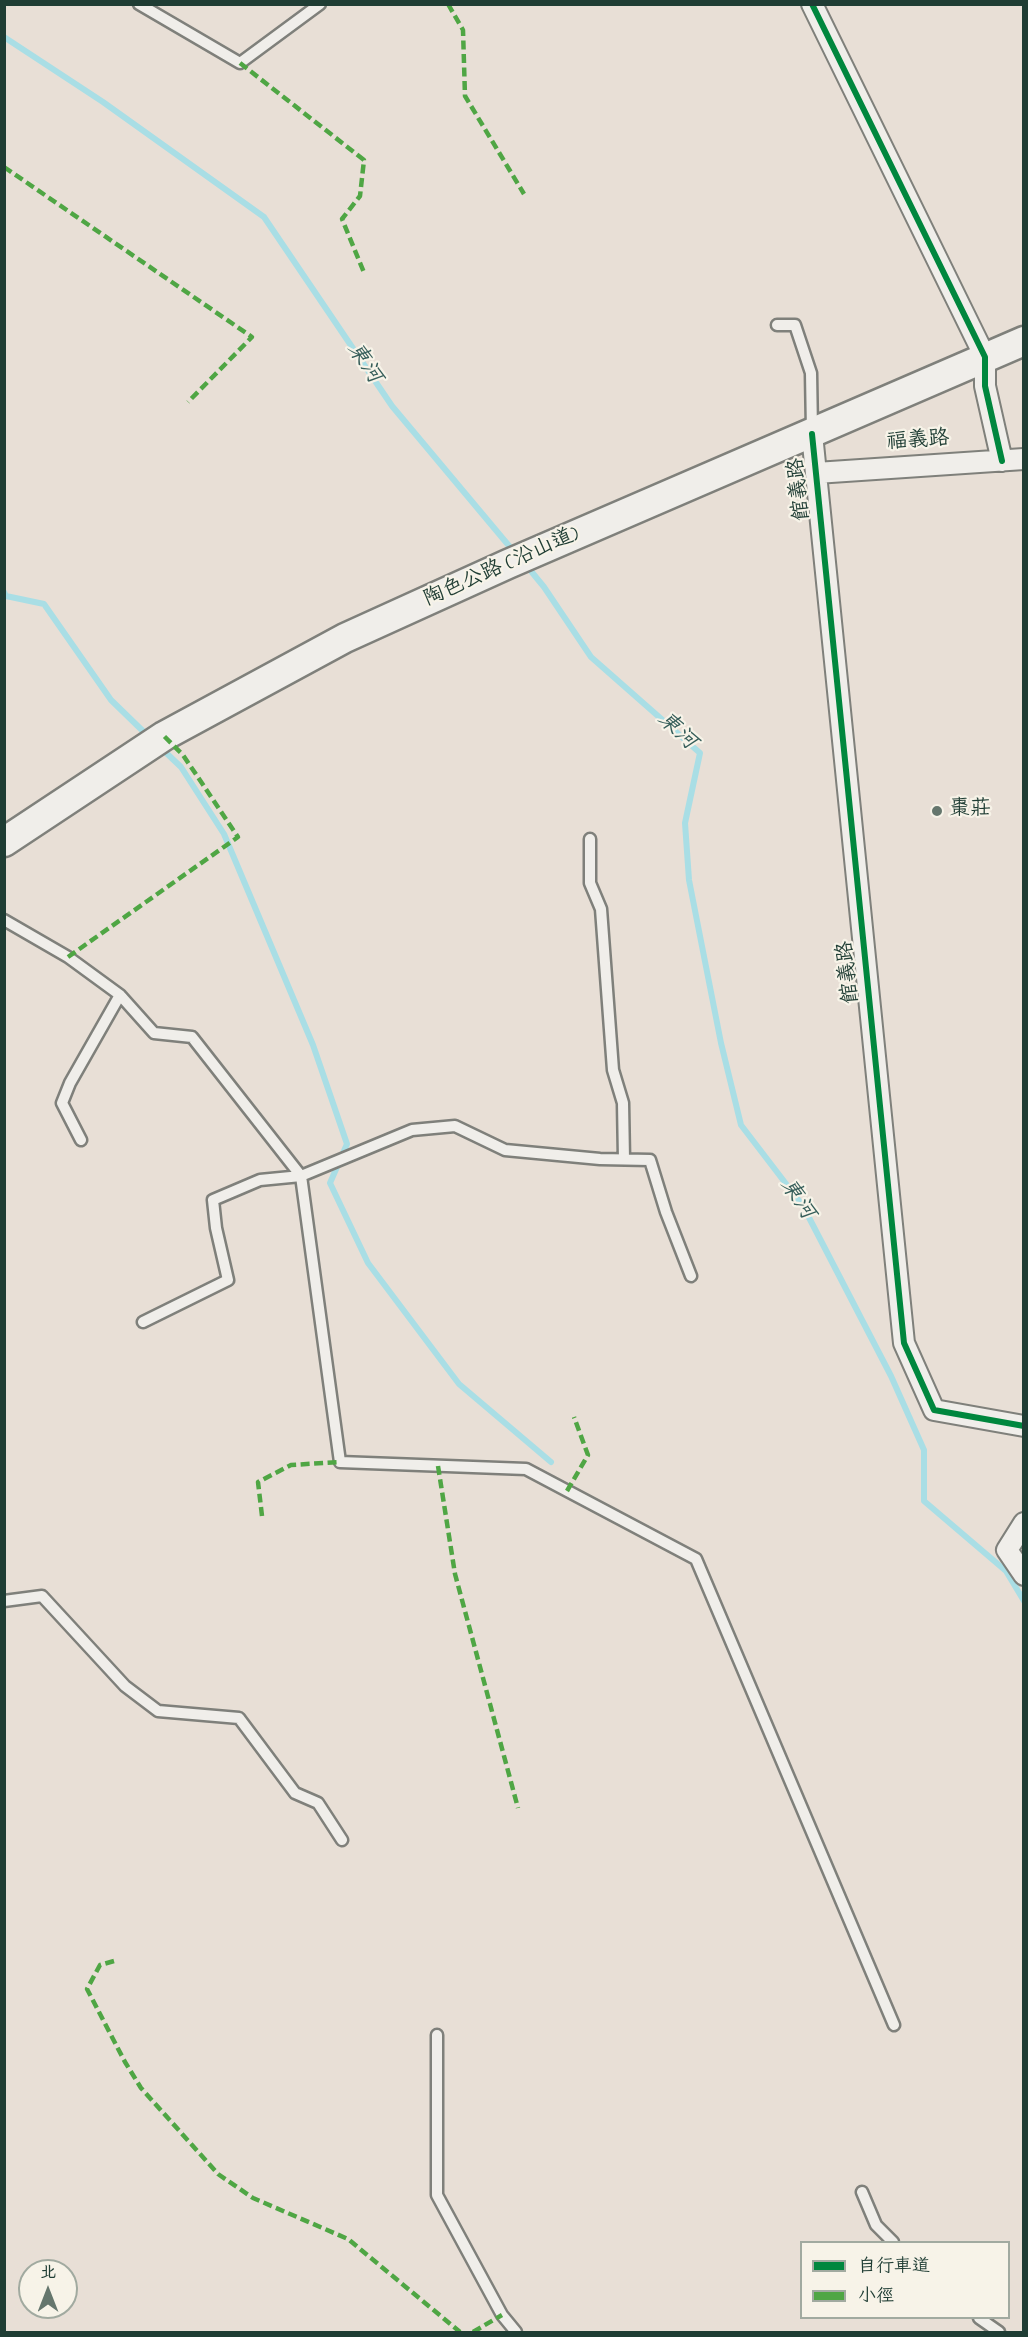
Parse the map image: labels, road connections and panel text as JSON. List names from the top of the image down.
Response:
{
  "streets": {
    "main road": ["陶色公路 (沿山道)"],
    "street": ["福義路", "館義路"]
  },
  "crossings": [
    ["福義路", "館義路"],
    ["館義路", "陶色公路 (沿山道)"]
  ],
  "water": ["東河"],
  "places": ["棗莊"],
  "legend": ["自行車道", "小徑"],
  "north": "top"
}
